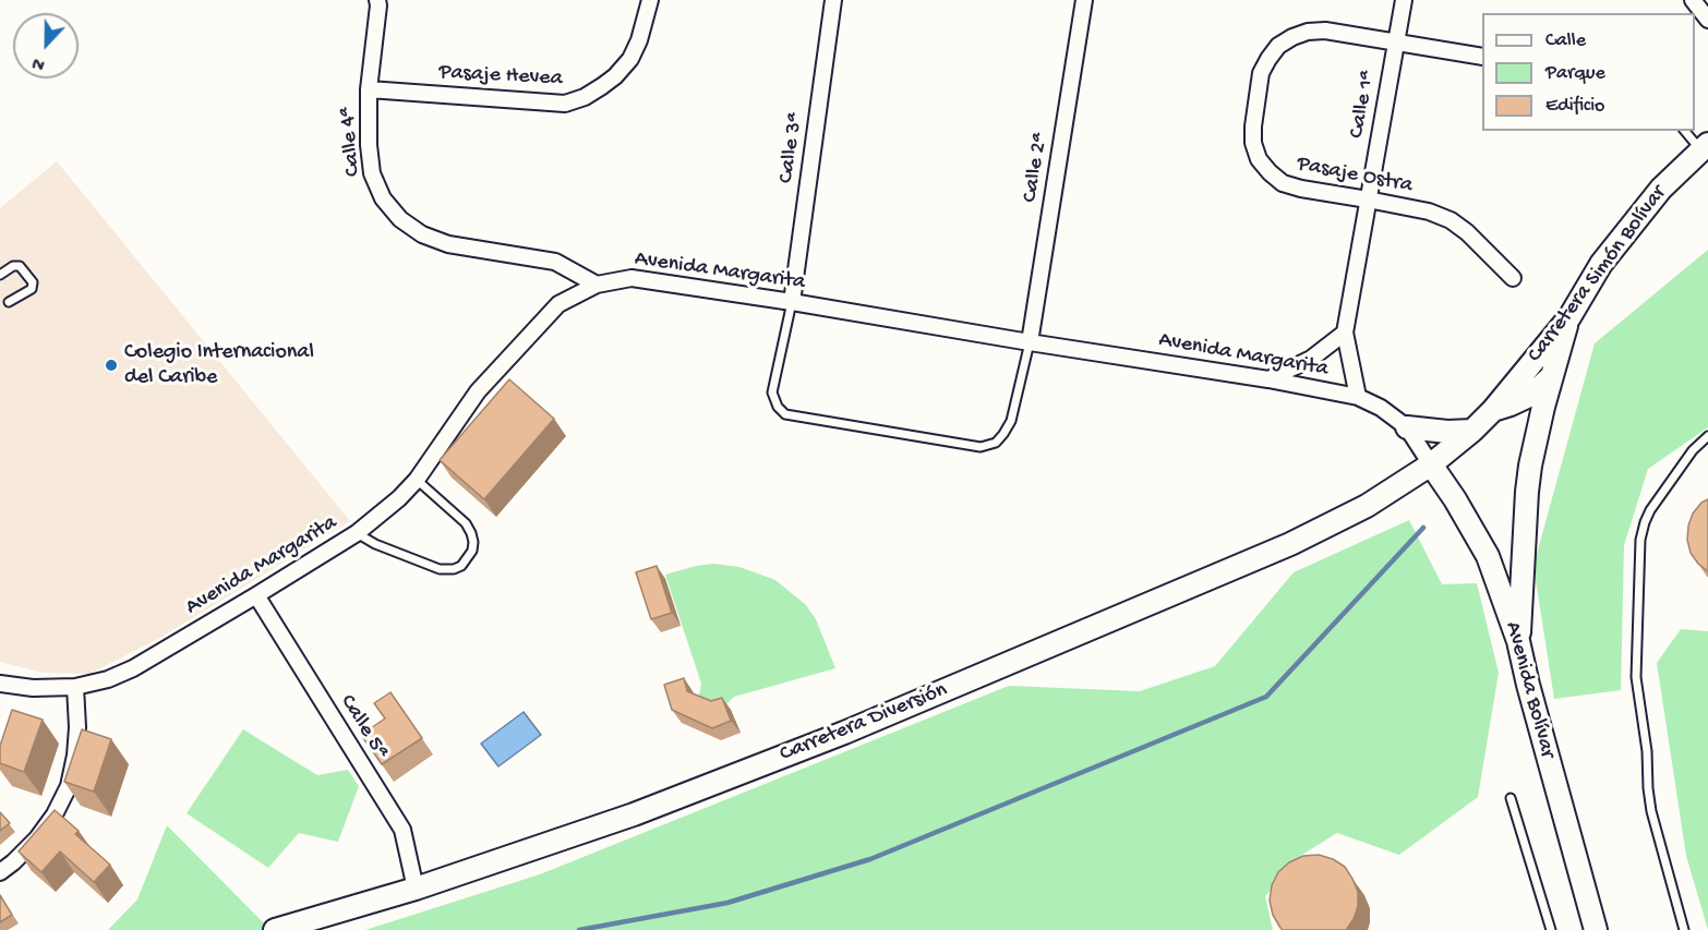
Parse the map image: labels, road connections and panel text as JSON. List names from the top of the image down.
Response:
{
  "streets": {
    "main road": ["Carretera Simón Bolívar", "Avenida Bolívar", "Carretera Diversión"],
    "street": [
      "Pasaje Hevea",
      "Calle 1ª",
      "Calle 4ª",
      "Calle 3ª",
      "Calle 2ª",
      "Pasaje Ostra",
      "Avenida Margarita",
      "Calle 5ª"
    ]
  },
  "crossings": [
    ["Pasaje Hevea", "Calle 4ª"],
    ["Calle 1ª", "Pasaje Ostra"],
    ["Calle 4ª", "Avenida Margarita"],
    ["Calle 3ª", "Avenida Margarita"],
    ["Calle 2ª", "Avenida Margarita"],
    ["Avenida Margarita", "Carretera Simón Bolívar"],
    ["Avenida Margarita", "Avenida Bolívar"],
    ["Avenida Margarita", "Carretera Diversión"],
    ["Avenida Margarita", "Calle 5ª"],
    ["Carretera Simón Bolívar", "Avenida Bolívar"],
    ["Carretera Simón Bolívar", "Carretera Diversión"],
    ["Avenida Bolívar", "Carretera Diversión"],
    ["Carretera Diversión", "Calle 5ª"]
  ],
  "places": ["Colegio Internacional del Caribe"],
  "legend": ["Calle", "Parque", "Edificio"],
  "north": "bottom"
}
